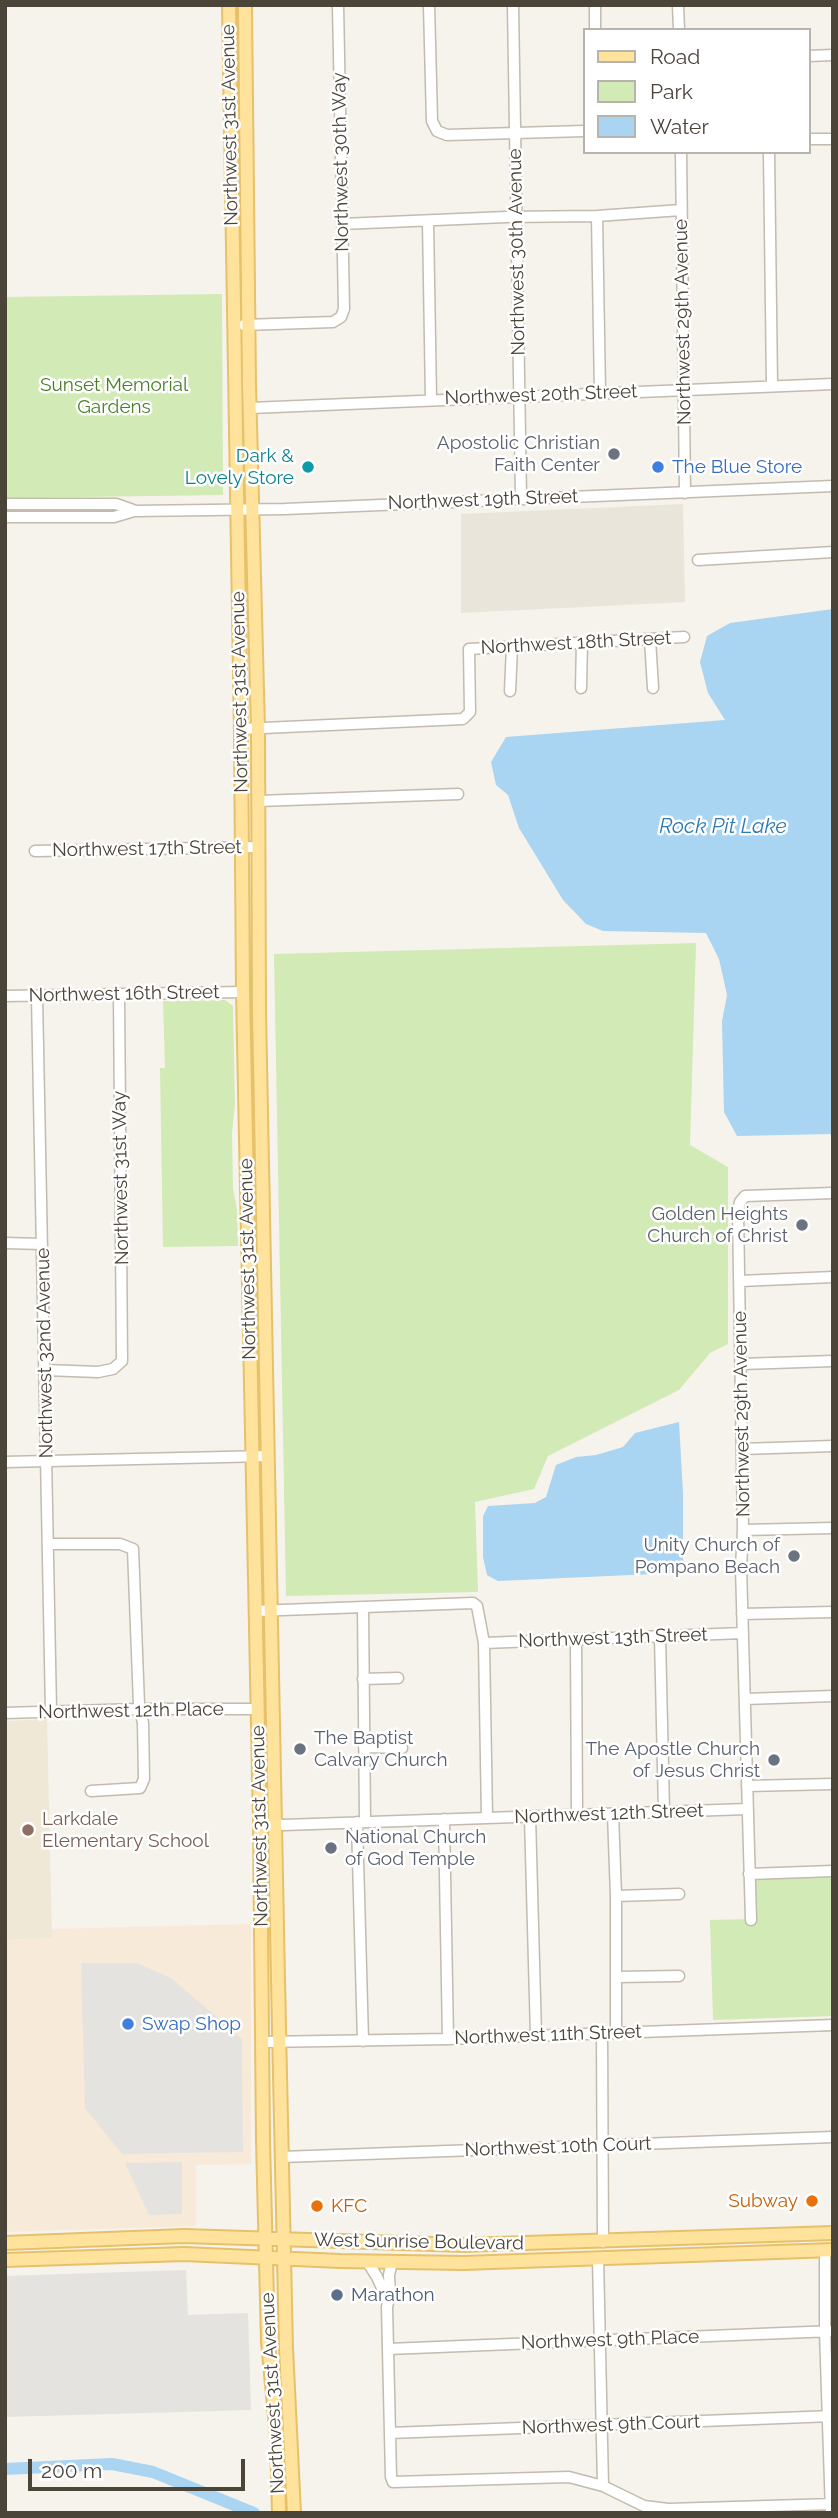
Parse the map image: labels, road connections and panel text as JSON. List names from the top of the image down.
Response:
{
  "streets": {
    "main road": ["Northwest 31st Avenue", "West Sunrise Boulevard"],
    "street": [
      "Northwest 30th Way",
      "Northwest 30th Avenue",
      "Northwest 29th Avenue",
      "Northwest 20th Street",
      "Northwest 19th Street",
      "Northwest 18th Street",
      "Northwest 17th Street",
      "Northwest 16th Street",
      "Northwest 31st Way",
      "Northwest 32nd Avenue",
      "Northwest 13th Street",
      "Northwest 12th Place",
      "Northwest 12th Street",
      "Northwest 11th Street",
      "Northwest 10th Court",
      "Northwest 9th Place",
      "Northwest 9th Court"
    ]
  },
  "crossings": [
    ["Northwest 31st Avenue", "Northwest 30th Way"],
    ["Northwest 31st Avenue", "Northwest 20th Street"],
    ["Northwest 31st Avenue", "Northwest 19th Street"],
    ["Northwest 31st Avenue", "Northwest 18th Street"],
    ["Northwest 31st Avenue", "Northwest 17th Street"],
    ["Northwest 31st Avenue", "Northwest 16th Street"],
    ["Northwest 31st Avenue", "Northwest 12th Place"],
    ["Northwest 31st Avenue", "Northwest 12th Street"],
    ["Northwest 31st Avenue", "Northwest 11th Street"],
    ["Northwest 31st Avenue", "Northwest 10th Court"],
    ["Northwest 31st Avenue", "West Sunrise Boulevard"],
    ["Northwest 30th Avenue", "Northwest 20th Street"],
    ["Northwest 30th Avenue", "Northwest 19th Street"],
    ["Northwest 29th Avenue", "Northwest 20th Street"],
    ["Northwest 29th Avenue", "Northwest 19th Street"],
    ["Northwest 29th Avenue", "Northwest 13th Street"],
    ["Northwest 29th Avenue", "Northwest 12th Street"],
    ["Northwest 16th Street", "Northwest 31st Way"],
    ["Northwest 16th Street", "Northwest 32nd Avenue"],
    ["Northwest 31st Way", "Northwest 32nd Avenue"],
    ["Northwest 32nd Avenue", "Northwest 12th Place"]
  ],
  "water": ["Rock Pit Lake"],
  "parks": ["Sunset Memorial Gardens"],
  "places": [
    "Apostolic Christian Faith Center",
    "Dark & Lovely Store",
    "The Blue Store",
    "Golden Heights Church of Christ",
    "Unity Church of Pompano Beach",
    "The Baptist Calvary Church",
    "The Apostle Church of Jesus Christ",
    "Larkdale Elementary School",
    "National Church of God Temple",
    "Swap Shop",
    "Subway",
    "KFC",
    "Marathon"
  ],
  "legend": ["Road", "Park", "Water"],
  "scale_bar": "200 m"
}
